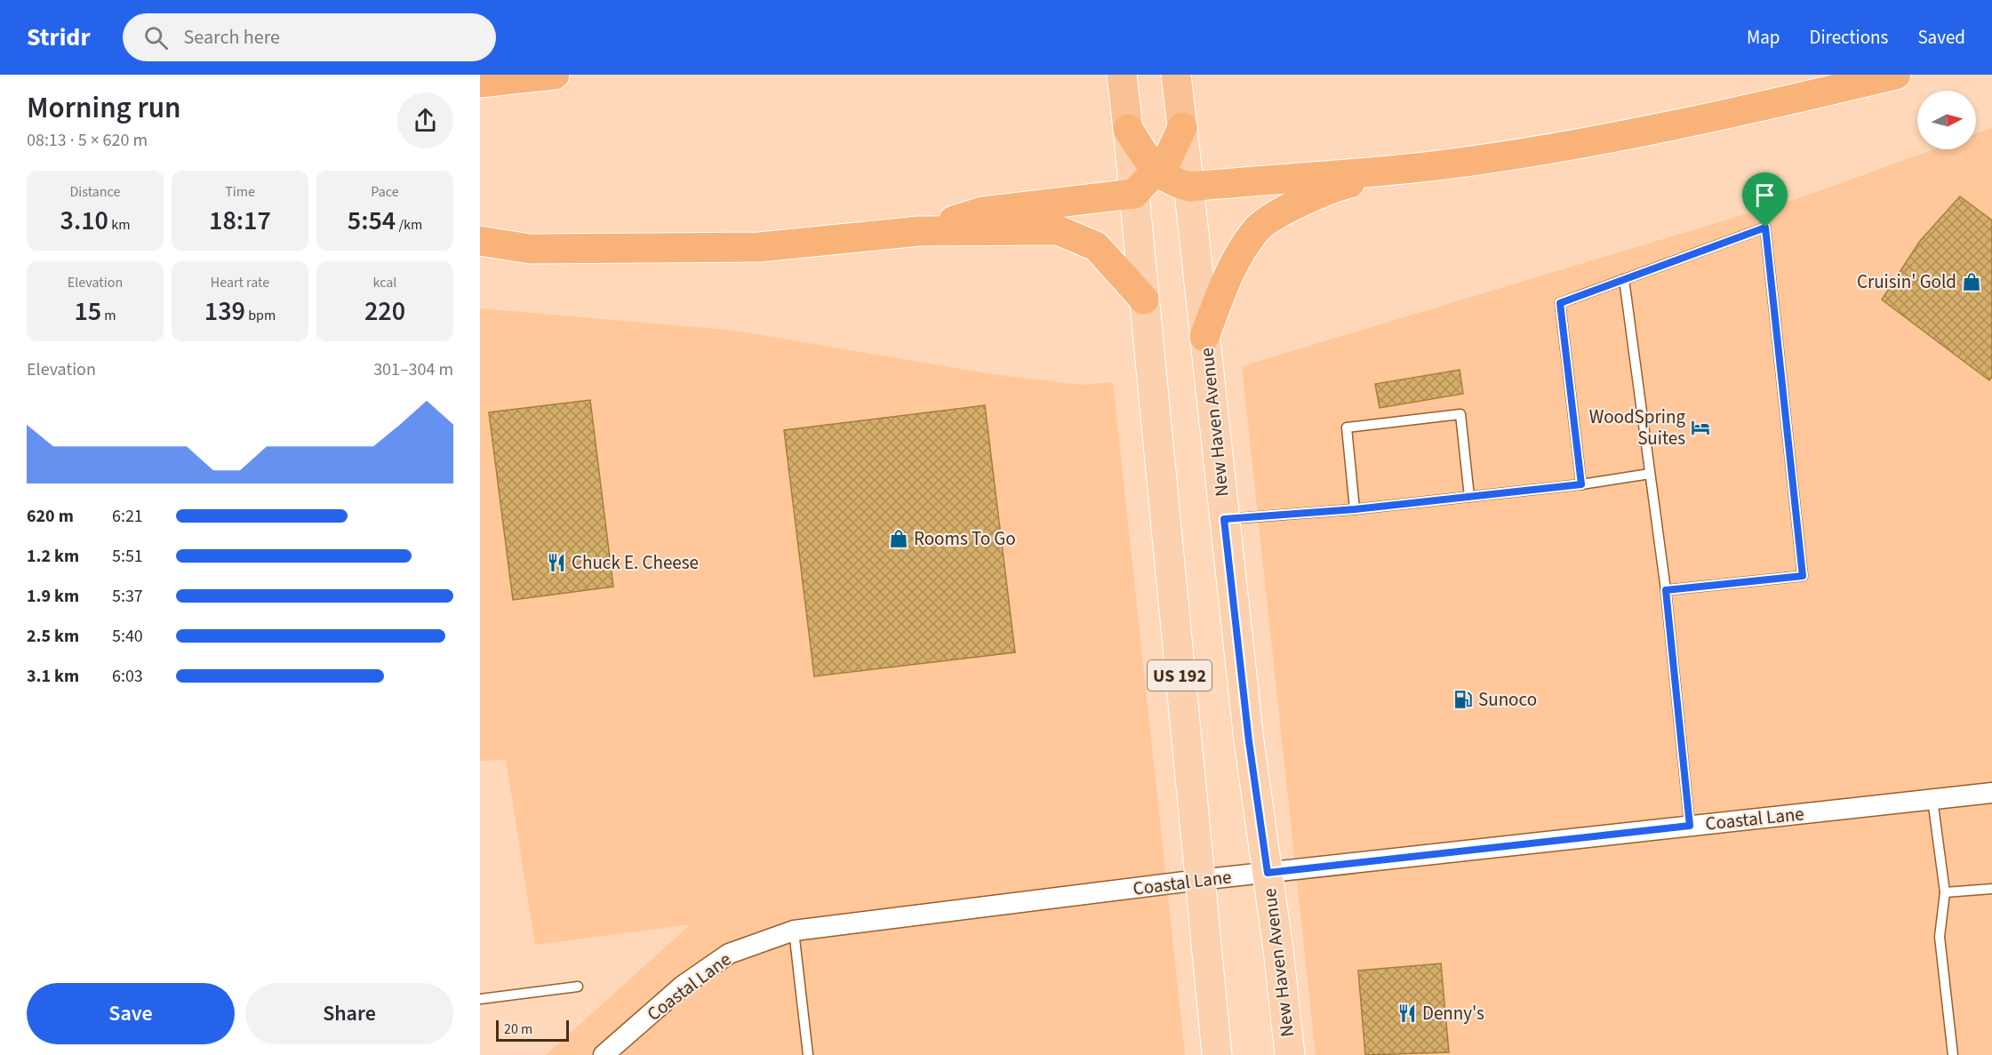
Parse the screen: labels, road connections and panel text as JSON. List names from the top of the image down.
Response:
{
  "streets": {
    "highway": ["New Haven Avenue", "US 192"],
    "street": ["Coastal Lane"]
  },
  "crossings": [
    ["New Haven Avenue", "Coastal Lane"],
    ["US 192", "Coastal Lane"]
  ],
  "places": {
    "shop": ["Cruisin' Gold", "Rooms To Go"],
    "hotel": ["WoodSpring Suites"],
    "restaurant": ["Chuck E. Cheese", "Denny's"],
    "fuel station": ["Sunoco"]
  },
  "scale_bar": "20 m",
  "north": "right",
  "page": {
    "header": "Stridr",
    "search": "Search here",
    "nav": ["Map", "Directions", "Saved"],
    "heading": ["Morning run", "08:13 · 5 × 620 m"],
    "stats": [
      ["Distance", "3.10 km"],
      ["Time", "18:17"],
      ["Pace", "5:54 /km"],
      ["Elevation", "15 m"],
      ["Heart rate", "139 bpm"],
      ["kcal", "220"]
    ],
    "chart": ["Elevation", "301–304 m"],
    "list": [
      {
        "name": "620 m",
        "note": "6:21"
      },
      {
        "name": "1.2 km",
        "note": "5:51"
      },
      {
        "name": "1.9 km",
        "note": "5:37"
      },
      {
        "name": "2.5 km",
        "note": "5:40"
      },
      {
        "name": "3.1 km",
        "note": "6:03"
      }
    ],
    "buttons": ["Save", "Share"],
    "scale": "20 m"
  }
}
